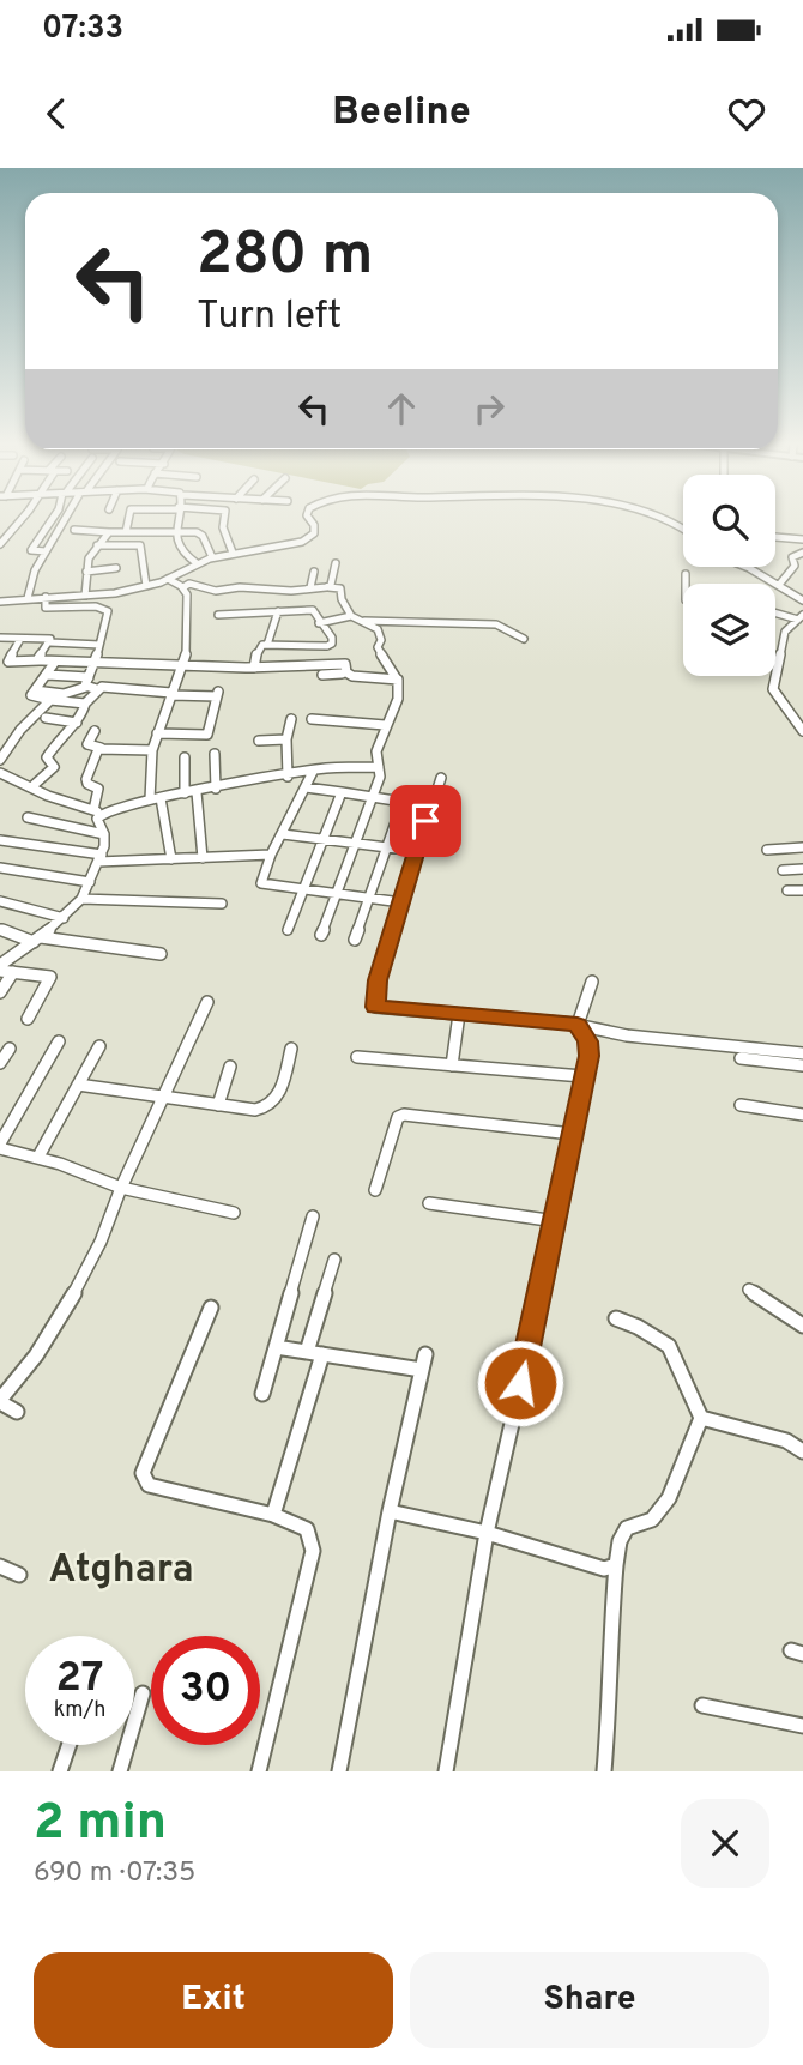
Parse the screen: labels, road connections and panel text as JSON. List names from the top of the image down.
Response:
{
  "districts": ["Atghara"],
  "page": {
    "status": "07:33",
    "header": "Beeline",
    "turn": ["280 m", "Turn left"],
    "speed": "27 km/h",
    "limit": "30",
    "heading": ["2 min", "690 m · 07:35"],
    "buttons": ["Exit", "Share"]
  }
}
